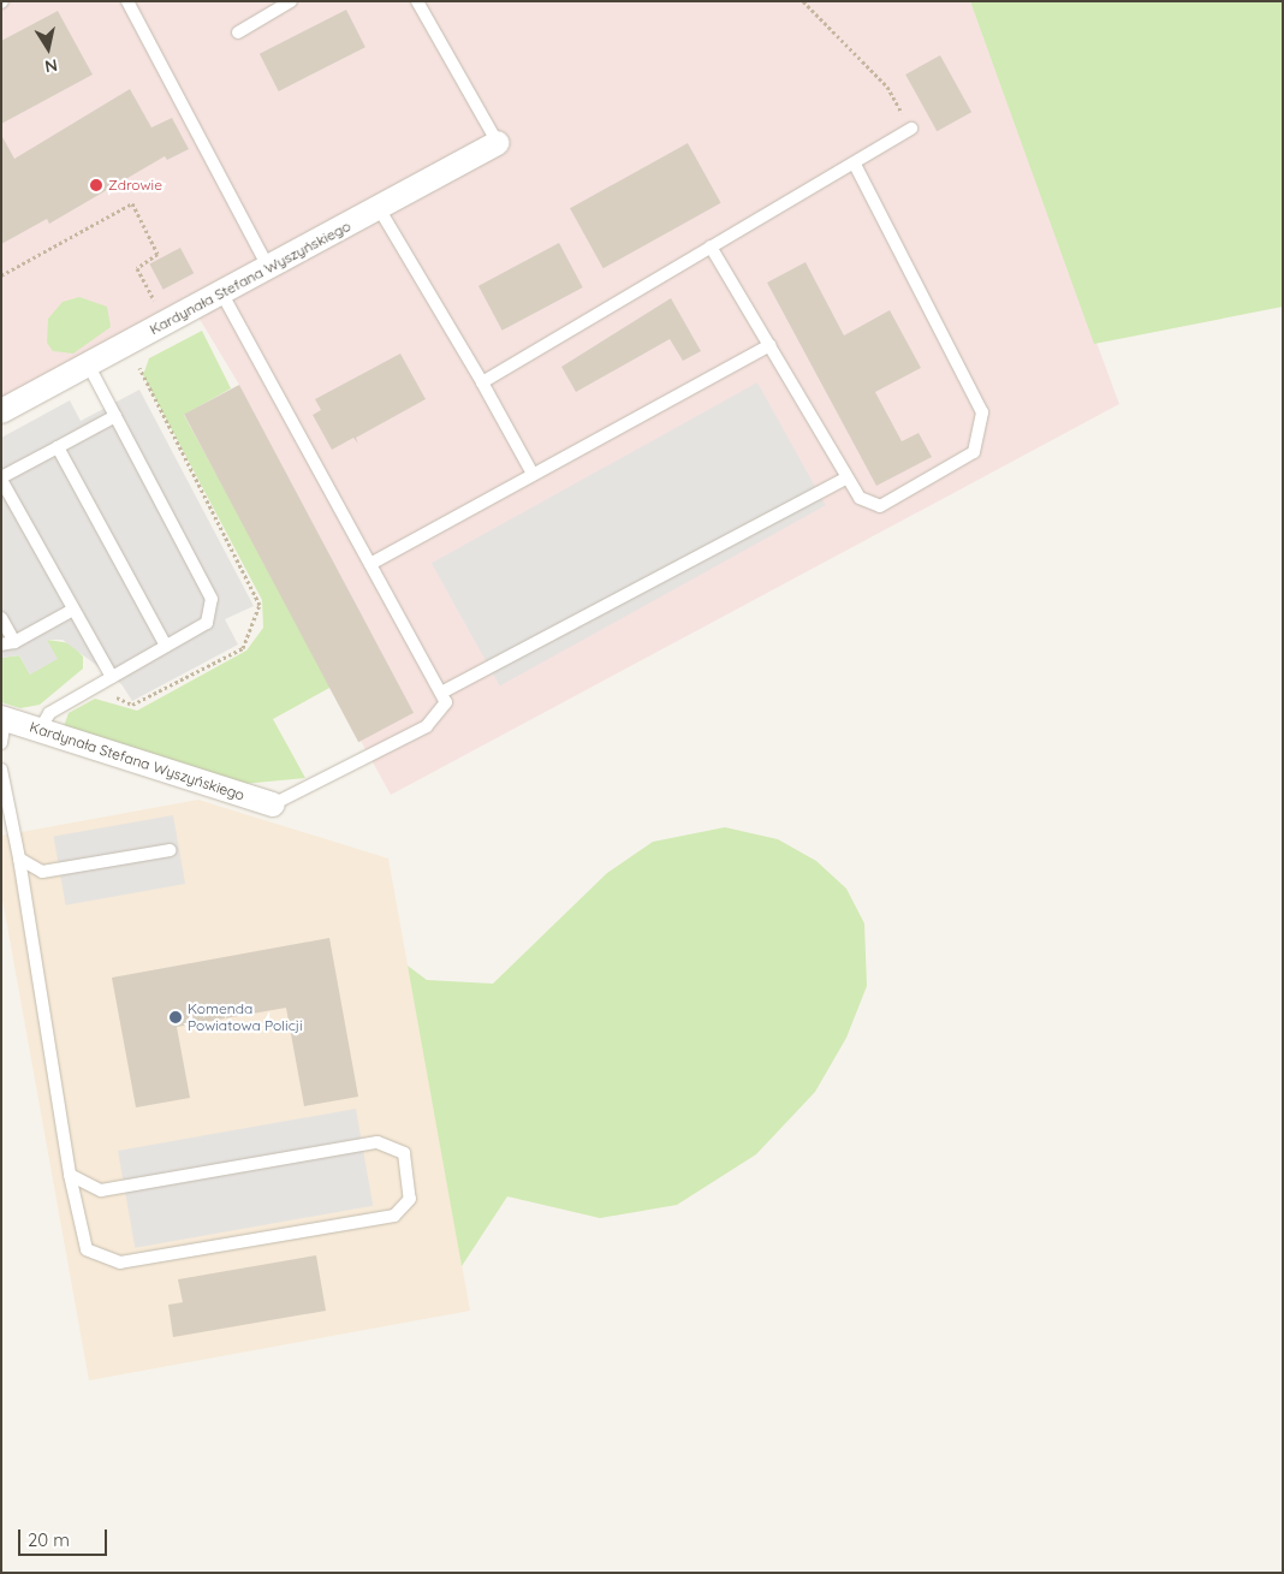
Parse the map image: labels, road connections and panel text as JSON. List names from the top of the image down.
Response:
{
  "streets": {
    "street": ["Kardynała Stefana Wyszyńskiego"]
  },
  "places": ["Zdrowie", "Komenda Powiatowa Policji"],
  "scale_bar": "20 m",
  "north": "bottom"
}
